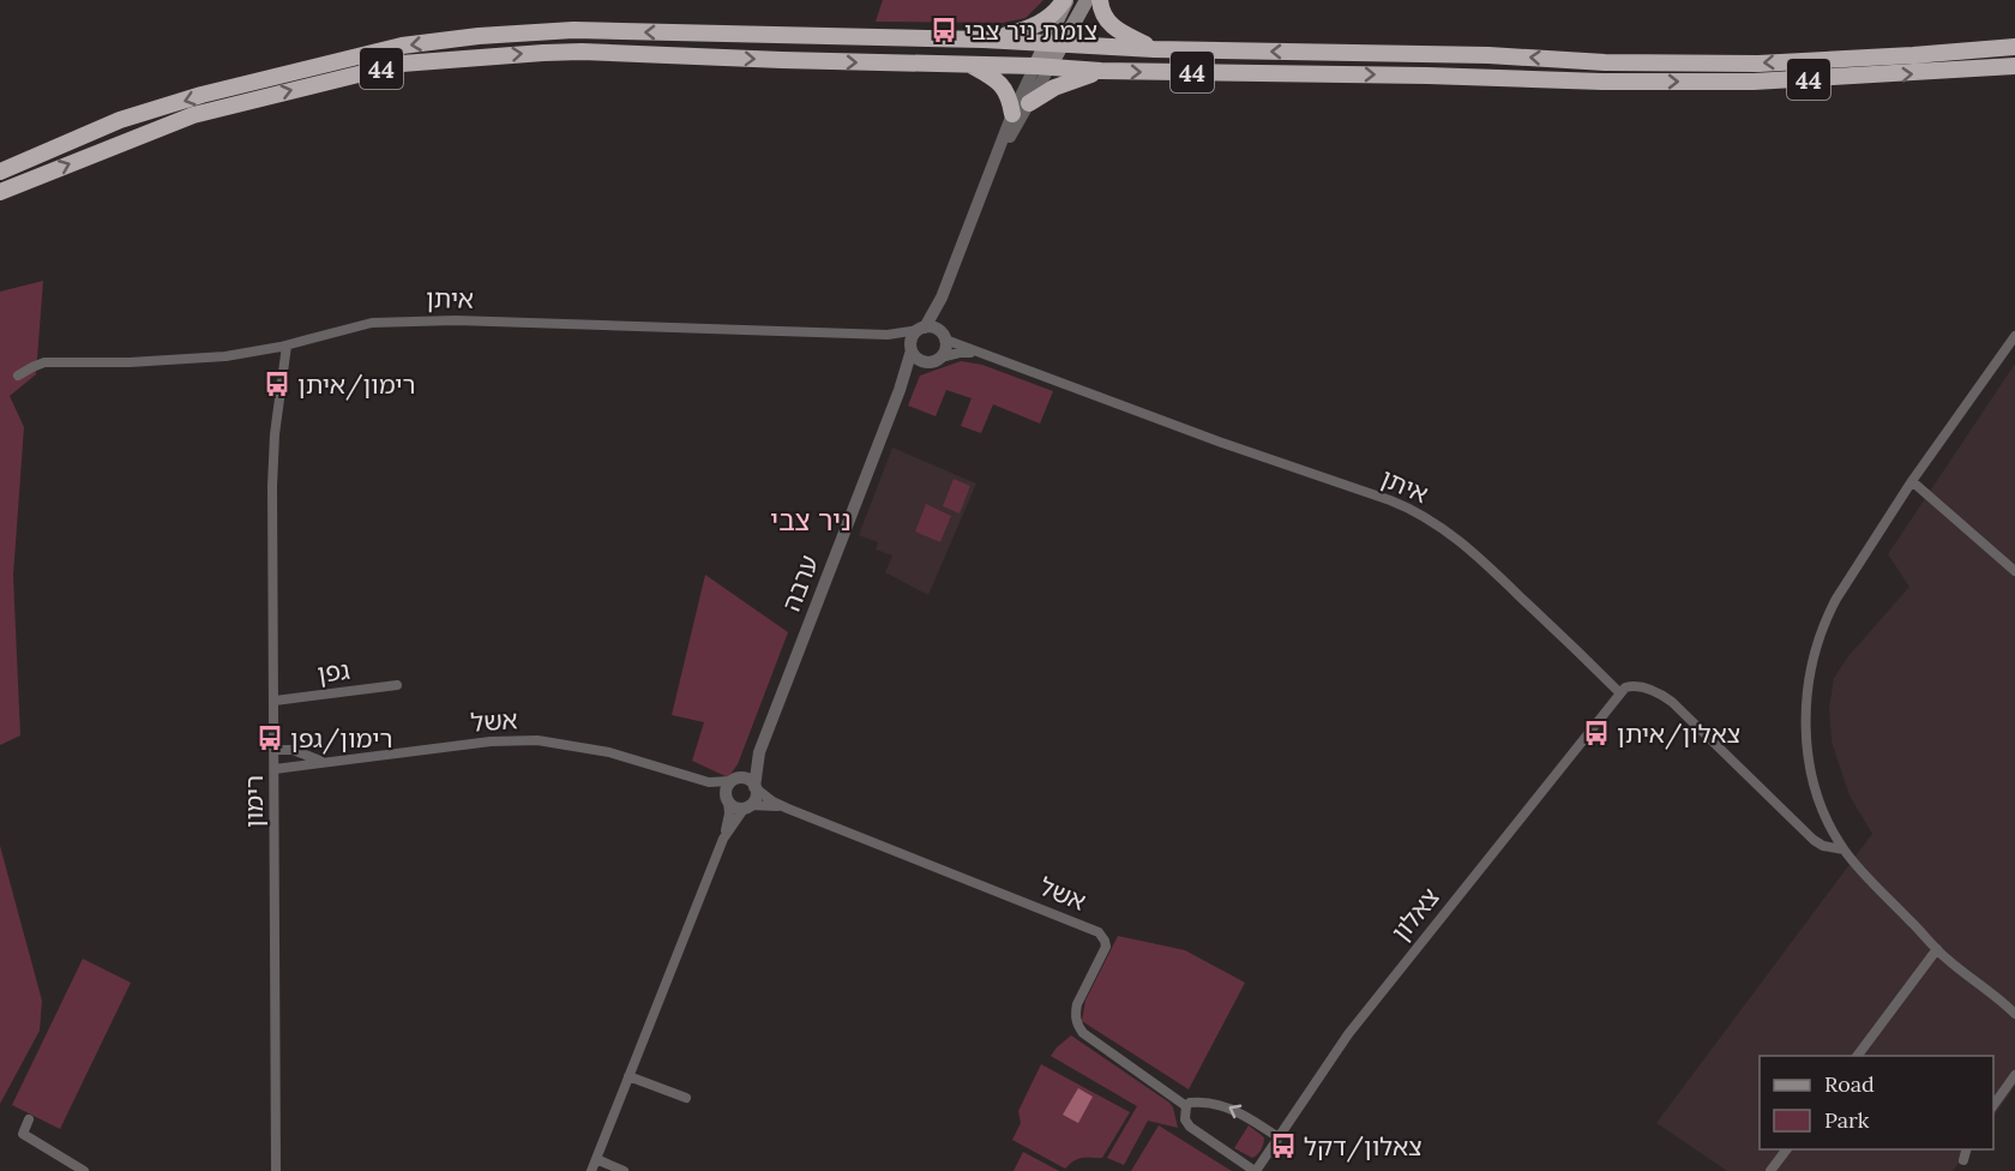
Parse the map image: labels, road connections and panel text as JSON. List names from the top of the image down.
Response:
{
  "streets": {
    "highway": ["44"],
    "street": [
      "איתן",
      "ערבה",
      "גפן",
      "אשל",
      "רימון",
      "צאלון"
    ]
  },
  "crossings": [
    ["איתן", "ערבה"],
    ["איתן", "רימון"],
    ["איתן", "צאלון"],
    ["ערבה", "אשל"],
    ["גפן", "רימון"],
    ["אשל", "רימון"],
    ["אשל", "צאלון"]
  ],
  "districts": ["ניר צבי"],
  "places": {
    "bus stop": [
      "צומת ניר צבי",
      "רימון/איתן",
      "צאלון/איתן",
      "רימון/גפן",
      "צאלון/דקל"
    ]
  },
  "legend": ["Road", "Park"]
}
